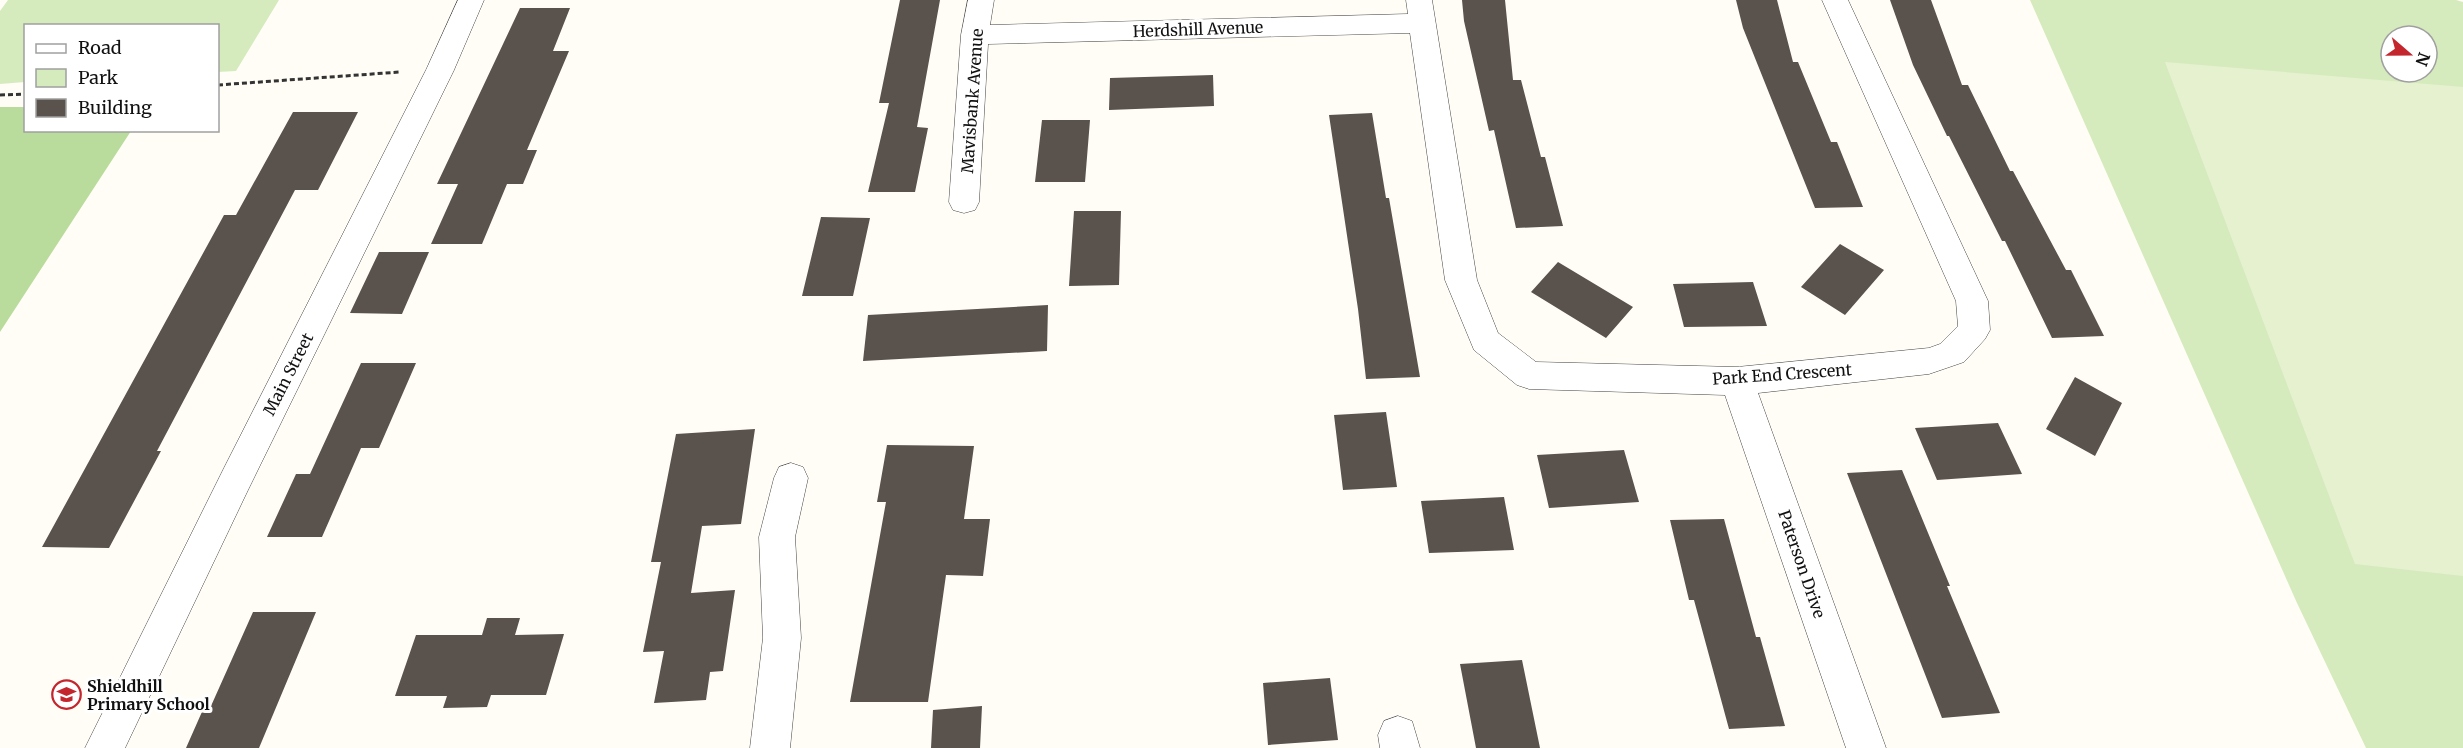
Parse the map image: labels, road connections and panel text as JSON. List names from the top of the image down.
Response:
{
  "streets": {
    "street": [
      "Herdshill Avenue",
      "Mavisbank Avenue",
      "Main Street",
      "Park End Crescent",
      "Paterson Drive"
    ]
  },
  "crossings": [
    ["Herdshill Avenue", "Mavisbank Avenue"],
    ["Herdshill Avenue", "Park End Crescent"],
    ["Park End Crescent", "Paterson Drive"]
  ],
  "places": {
    "school or university": ["Shieldhill Primary School"]
  },
  "legend": ["Road", "Park", "Building"],
  "north": "right"
}
